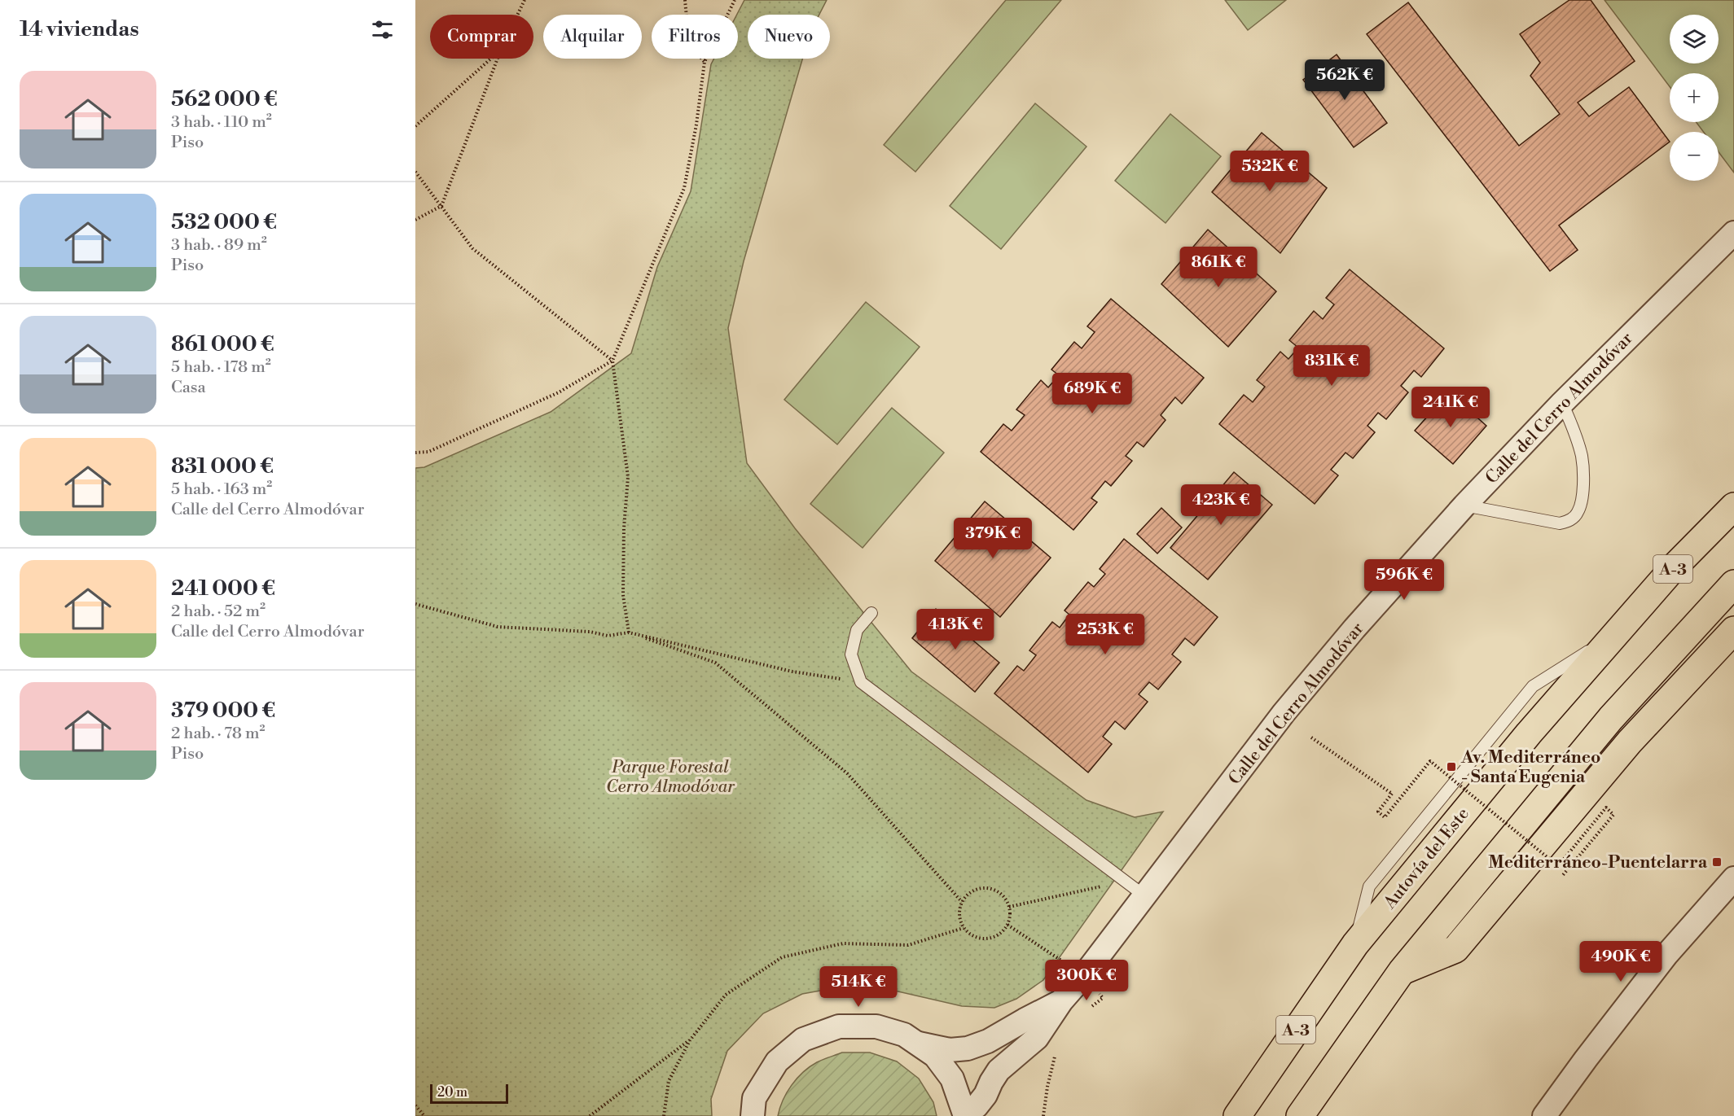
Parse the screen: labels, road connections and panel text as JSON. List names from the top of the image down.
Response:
{
  "streets": {
    "highway": ["A-3", "Autovía del Este"],
    "street": ["Calle del Cerro Almodóvar"]
  },
  "parks": ["Parque Forestal Cerro Almodóvar"],
  "places": {
    "transit": ["Av. Mediterráneo - Santa Eugenia", "Mediterráneo-Puentelarra"]
  },
  "scale_bar": "20 m",
  "page": {
    "heading": "14 viviendas",
    "map_buttons": ["+", "−"],
    "chip": [
      "Comprar",
      "Alquilar",
      "Filtros",
      "Nuevo"
    ],
    "list": [
      {
        "name": "562 000 €",
        "note": "3 hab. · 110 m² · Piso"
      },
      {
        "name": "532 000 €",
        "note": "3 hab. · 89 m² · Piso"
      },
      {
        "name": "861 000 €",
        "note": "5 hab. · 178 m² · Casa"
      },
      {
        "name": "831 000 €",
        "note": "5 hab. · 163 m² · Calle del Cerro Almodóvar"
      },
      {
        "name": "241 000 €",
        "note": "2 hab. · 52 m² · Calle del Cerro Almodóvar"
      },
      {
        "name": "379 000 €",
        "note": "2 hab. · 78 m² · Piso"
      }
    ],
    "price": [
      "562K €",
      "532K €",
      "861K €",
      "831K €",
      "689K €",
      "241K €",
      "423K €",
      "379K €",
      "596K €",
      "413K €",
      "253K €",
      "490K €",
      "300K €",
      "514K €"
    ],
    "scale": "20 m"
  }
}
